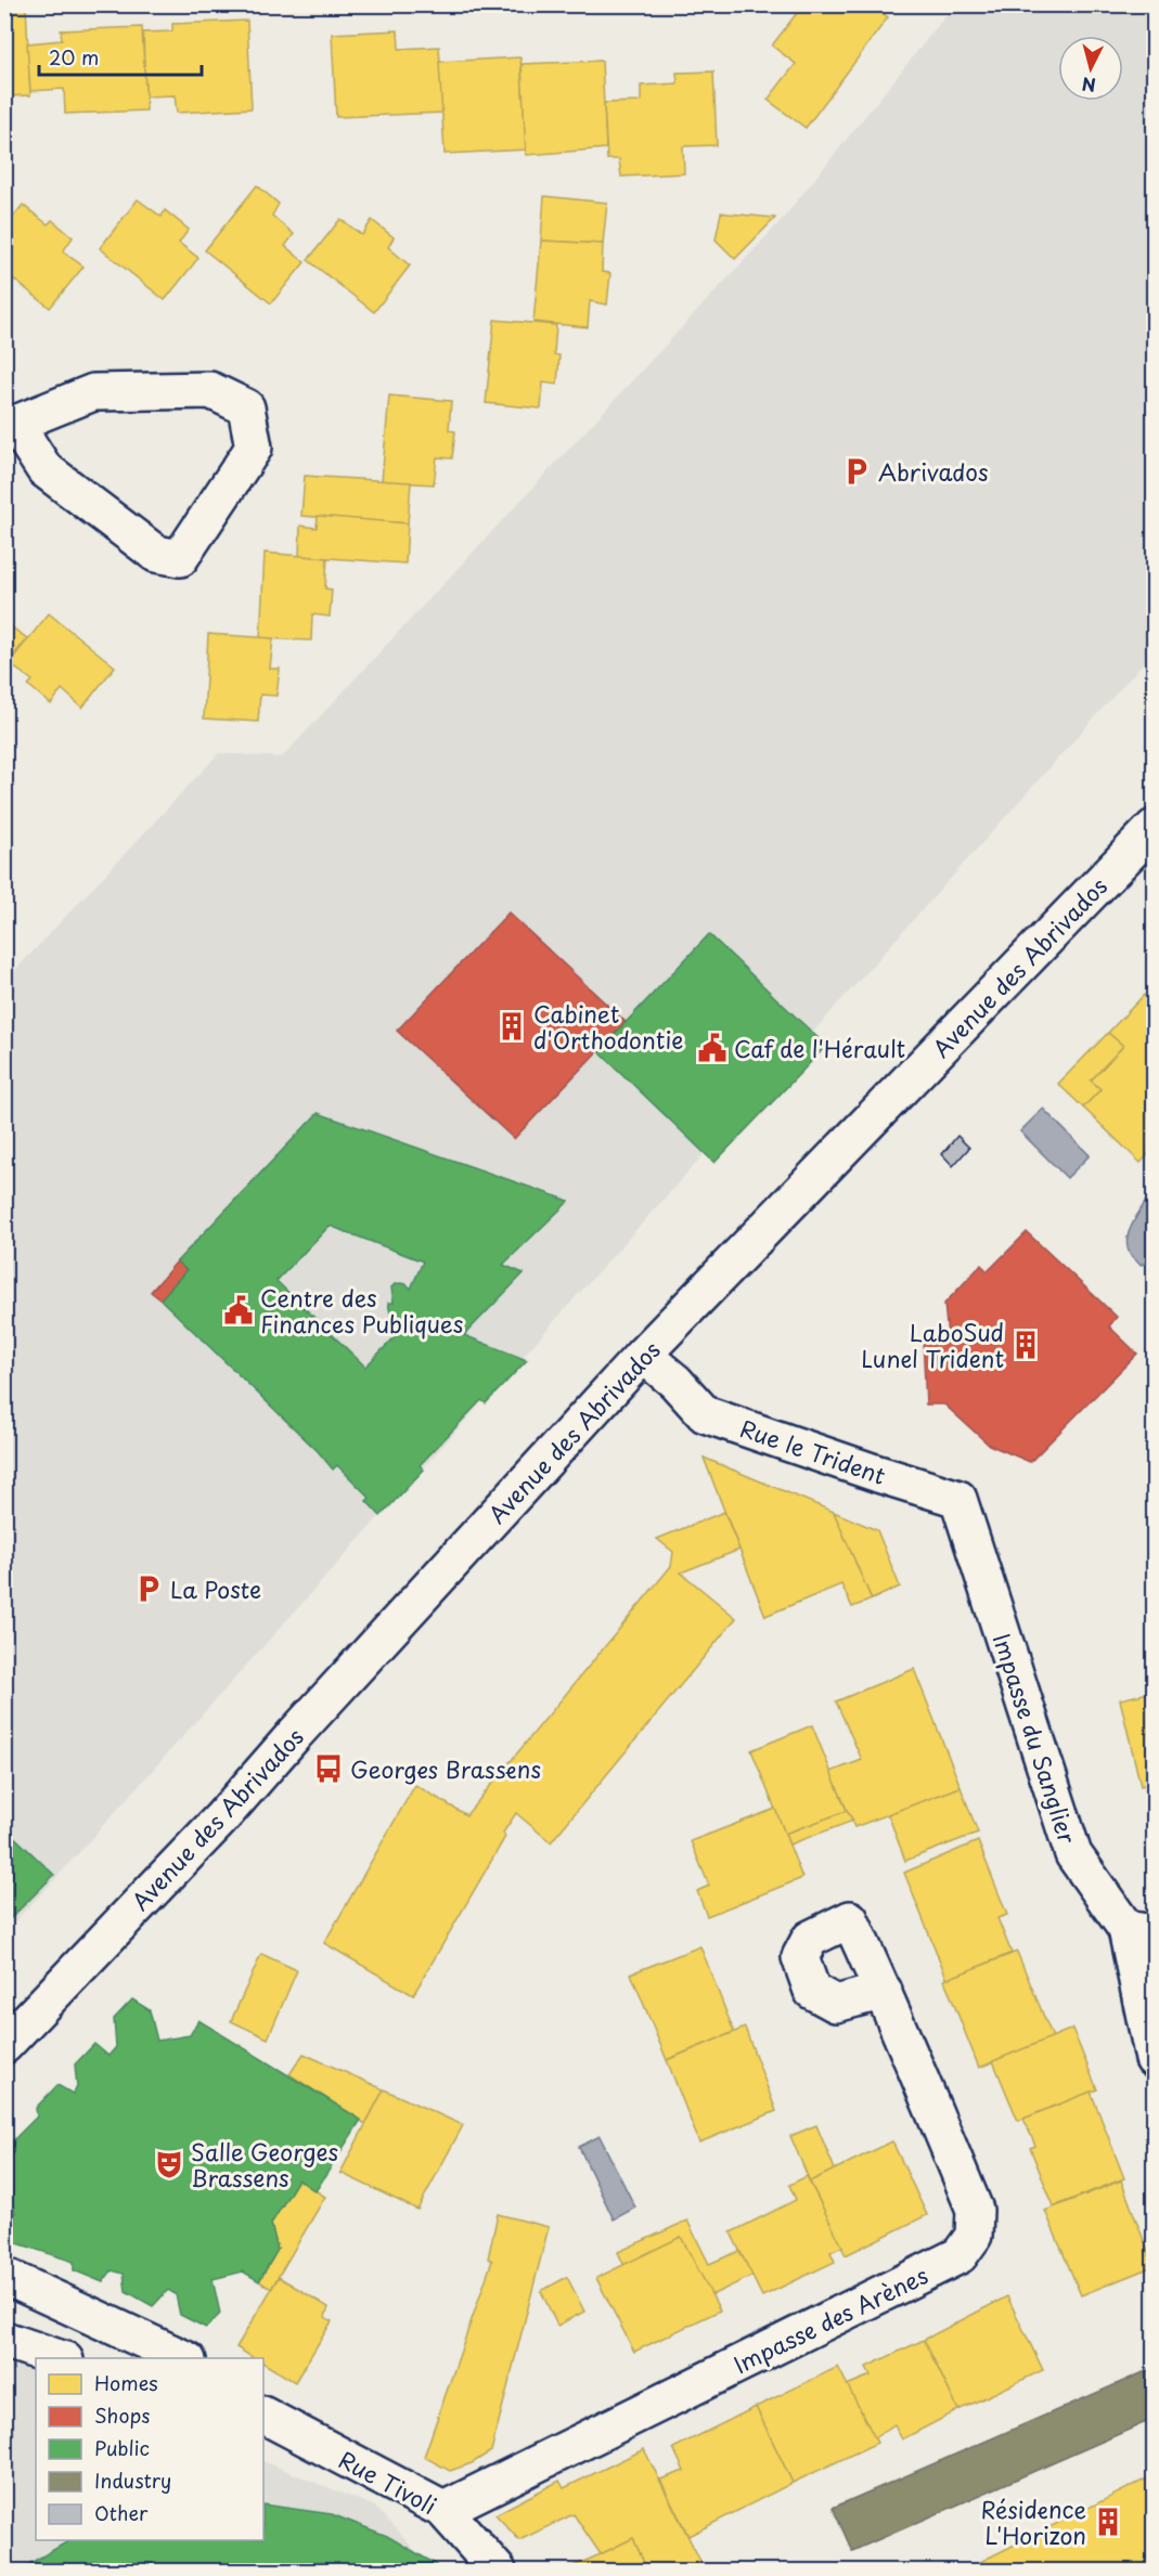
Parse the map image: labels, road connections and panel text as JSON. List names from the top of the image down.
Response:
{
  "streets": {
    "street": [
      "Avenue des Abrivados",
      "Rue le Trident",
      "Impasse du Sanglier",
      "Impasse des Arènes",
      "Rue Tivoli"
    ]
  },
  "crossings": [
    ["Avenue des Abrivados", "Rue le Trident"],
    ["Rue le Trident", "Impasse du Sanglier"],
    ["Impasse des Arènes", "Rue Tivoli"]
  ],
  "places": {
    "parking": ["Abrivados", "La Poste"],
    "building": ["Cabinet d'Orthodontie", "LaboSud Lunel Trident", "Résidence L'Horizon"],
    "public building": ["Caf de l'Hérault", "Centre des Finances Publiques"],
    "bus stop": ["Georges Brassens"],
    "theatre": ["Salle Georges Brassens"]
  },
  "legend": [
    "Homes",
    "Shops",
    "Public",
    "Industry",
    "Other"
  ],
  "scale_bar": "20 m",
  "north": "bottom"
}
